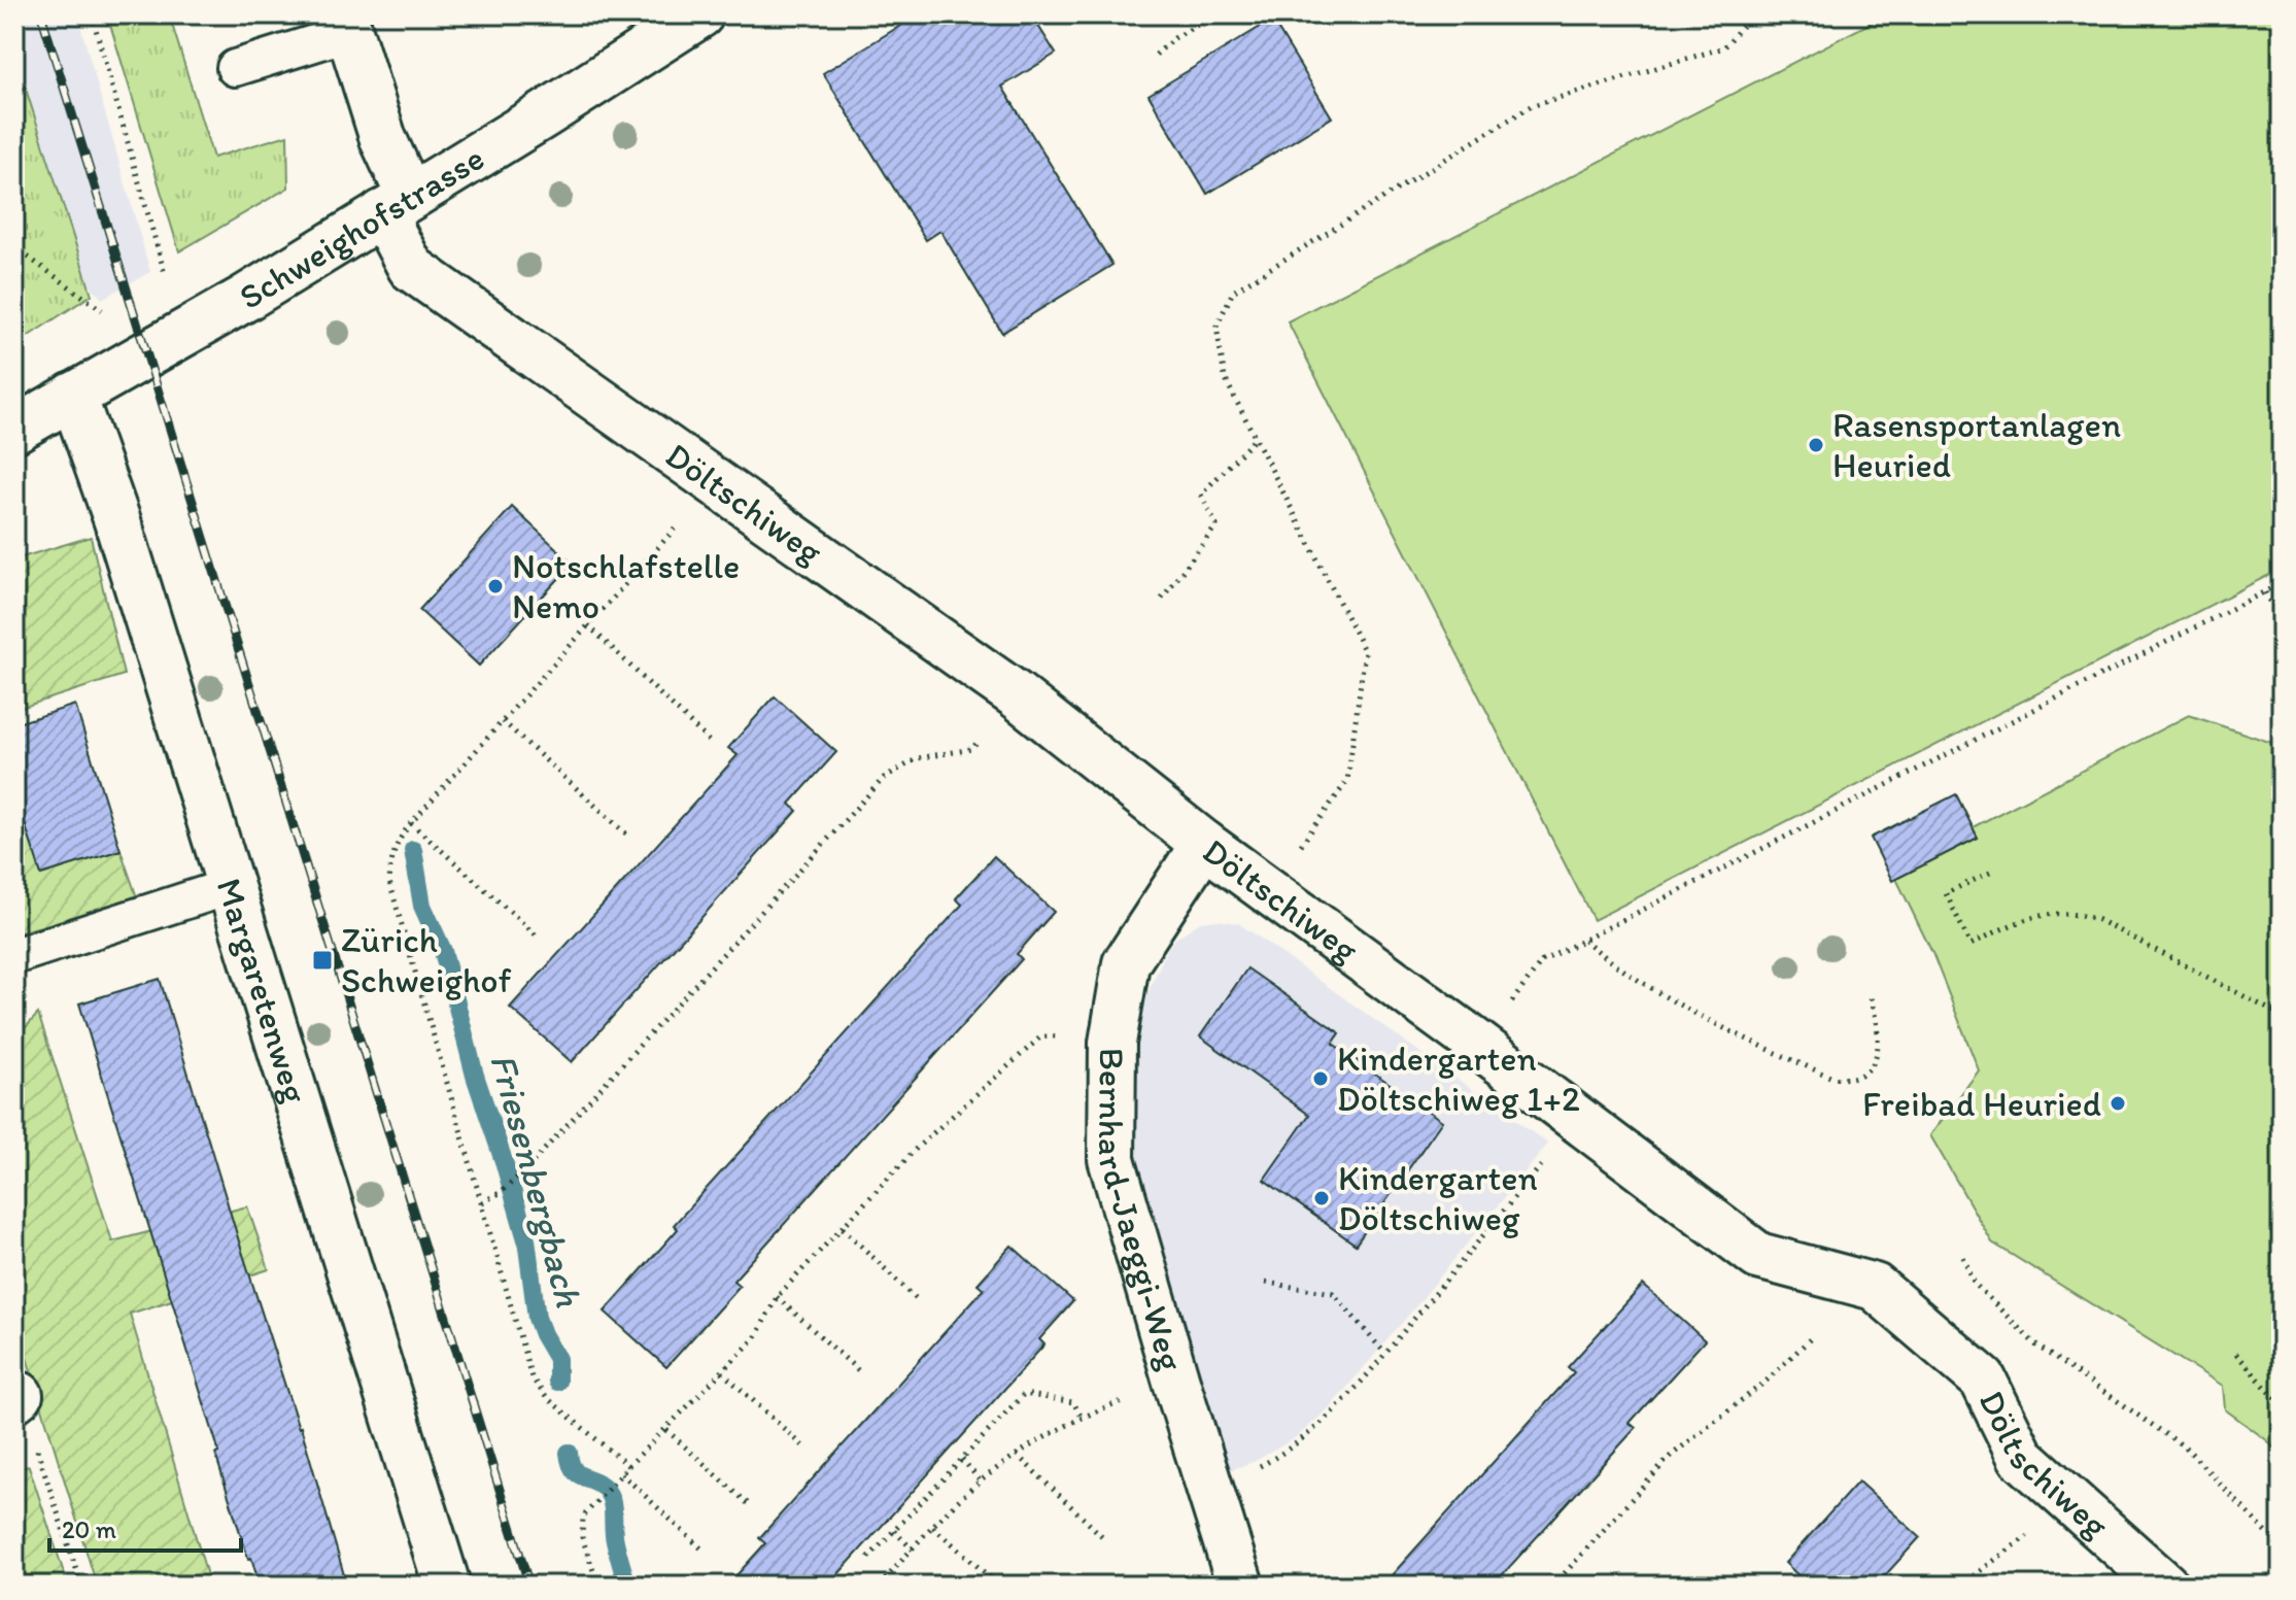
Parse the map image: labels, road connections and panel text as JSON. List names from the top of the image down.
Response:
{
  "streets": {
    "street": [
      "Schweighofstrasse",
      "Döltschiweg",
      "Margaretenweg",
      "Bernhard-Jaeggi-Weg"
    ]
  },
  "crossings": [
    ["Schweighofstrasse", "Döltschiweg"],
    ["Schweighofstrasse", "Margaretenweg"],
    ["Döltschiweg", "Bernhard-Jaeggi-Weg"]
  ],
  "water": ["Friesenbergbach"],
  "places": {
    "other": [
      "Rasensportanlagen Heuried",
      "Notschlafstelle Nemo",
      "Kindergarten Döltschiweg 1+2",
      "Freibad Heuried",
      "Kindergarten Döltschiweg"
    ],
    "transit": ["Zürich Schweighof"]
  },
  "scale_bar": "20 m"
}
